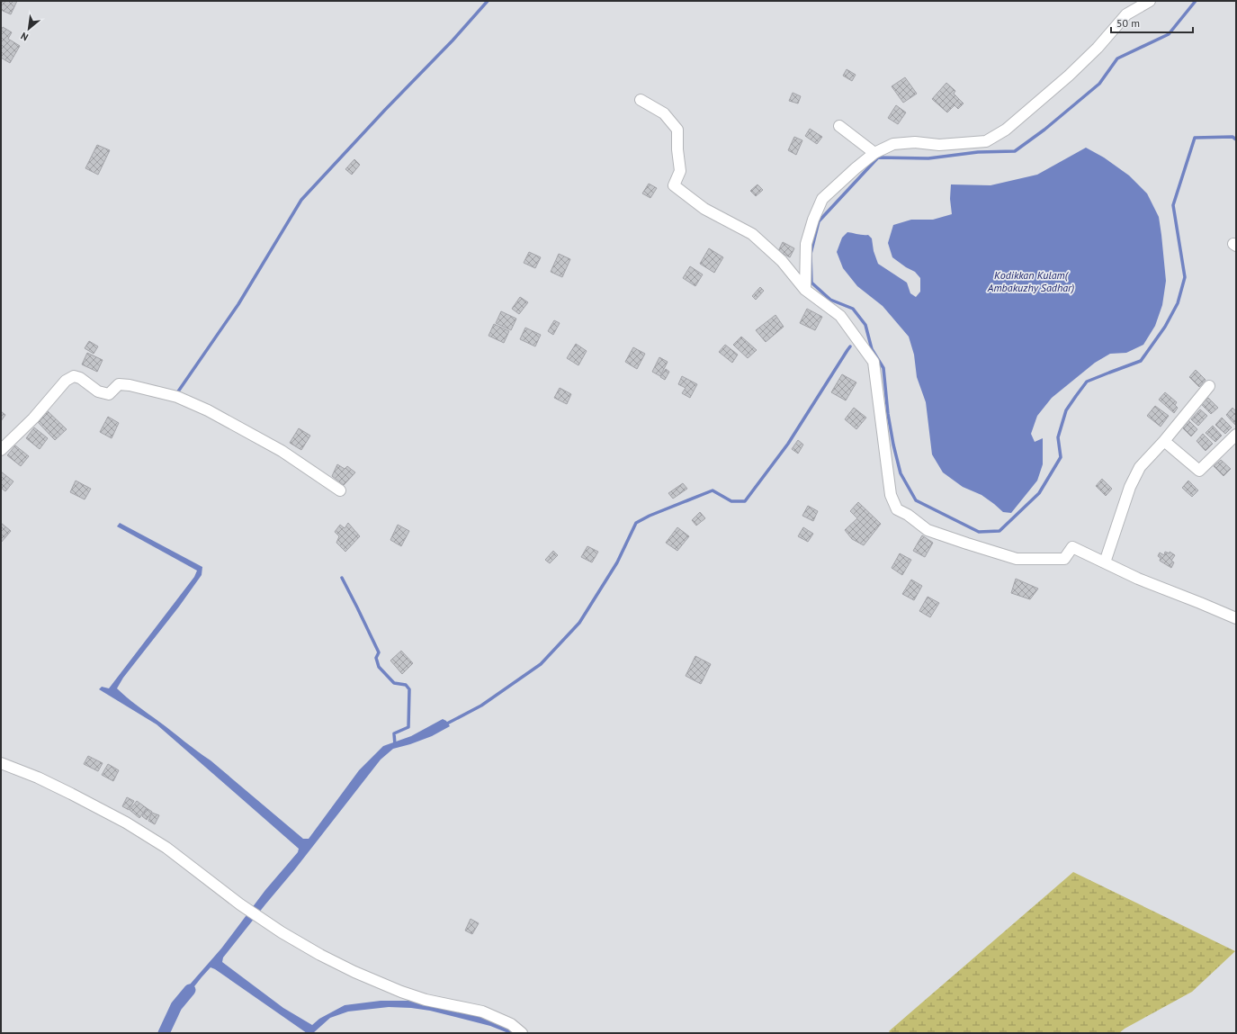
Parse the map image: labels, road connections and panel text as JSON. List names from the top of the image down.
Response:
{
  "water": ["Kodikkan Kulam( Ambakuzhy Sadhar)"],
  "scale_bar": "50 m",
  "north": "bottom left"
}
